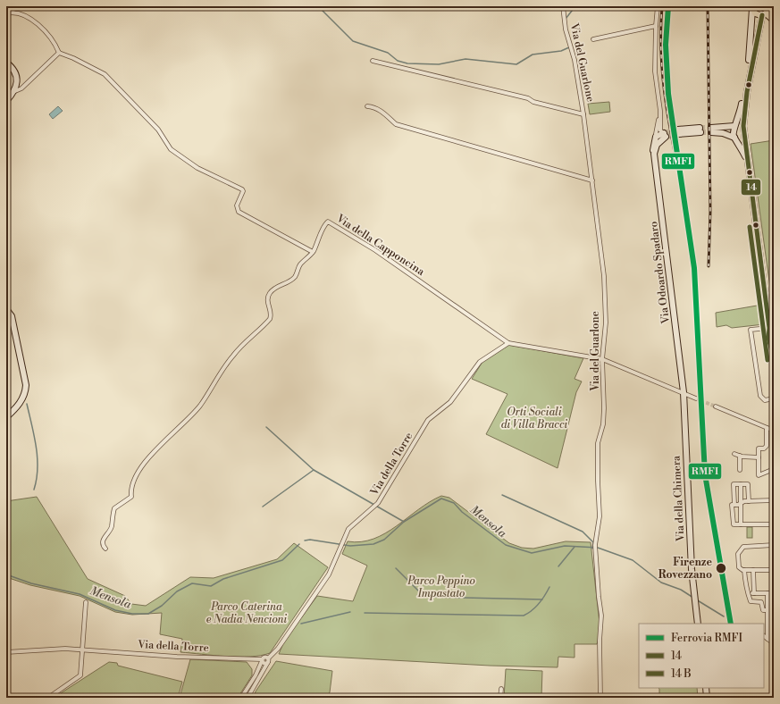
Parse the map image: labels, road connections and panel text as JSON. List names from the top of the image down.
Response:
{
  "streets": {
    "street": [
      "Via del Guarlone",
      "Via della Capponcina",
      "Via Odoardo Spadaro",
      "Via della Torre",
      "Via della Chimera"
    ]
  },
  "crossings": [
    ["Via della Capponcina", "Via della Torre"],
    ["Via Odoardo Spadaro", "Via della Chimera"]
  ],
  "water": ["Mensola"],
  "parks": ["Orti Sociali di Villa Bracci", "Parco Peppino Impastato", "Parco Caterina e Nadia Nencioni"],
  "places": ["Firenze Rovezzano"],
  "lines": ["rail line RMFI", "transit line 14"],
  "legend": ["Ferrovia RMFI", "14", "14 B"]
}
